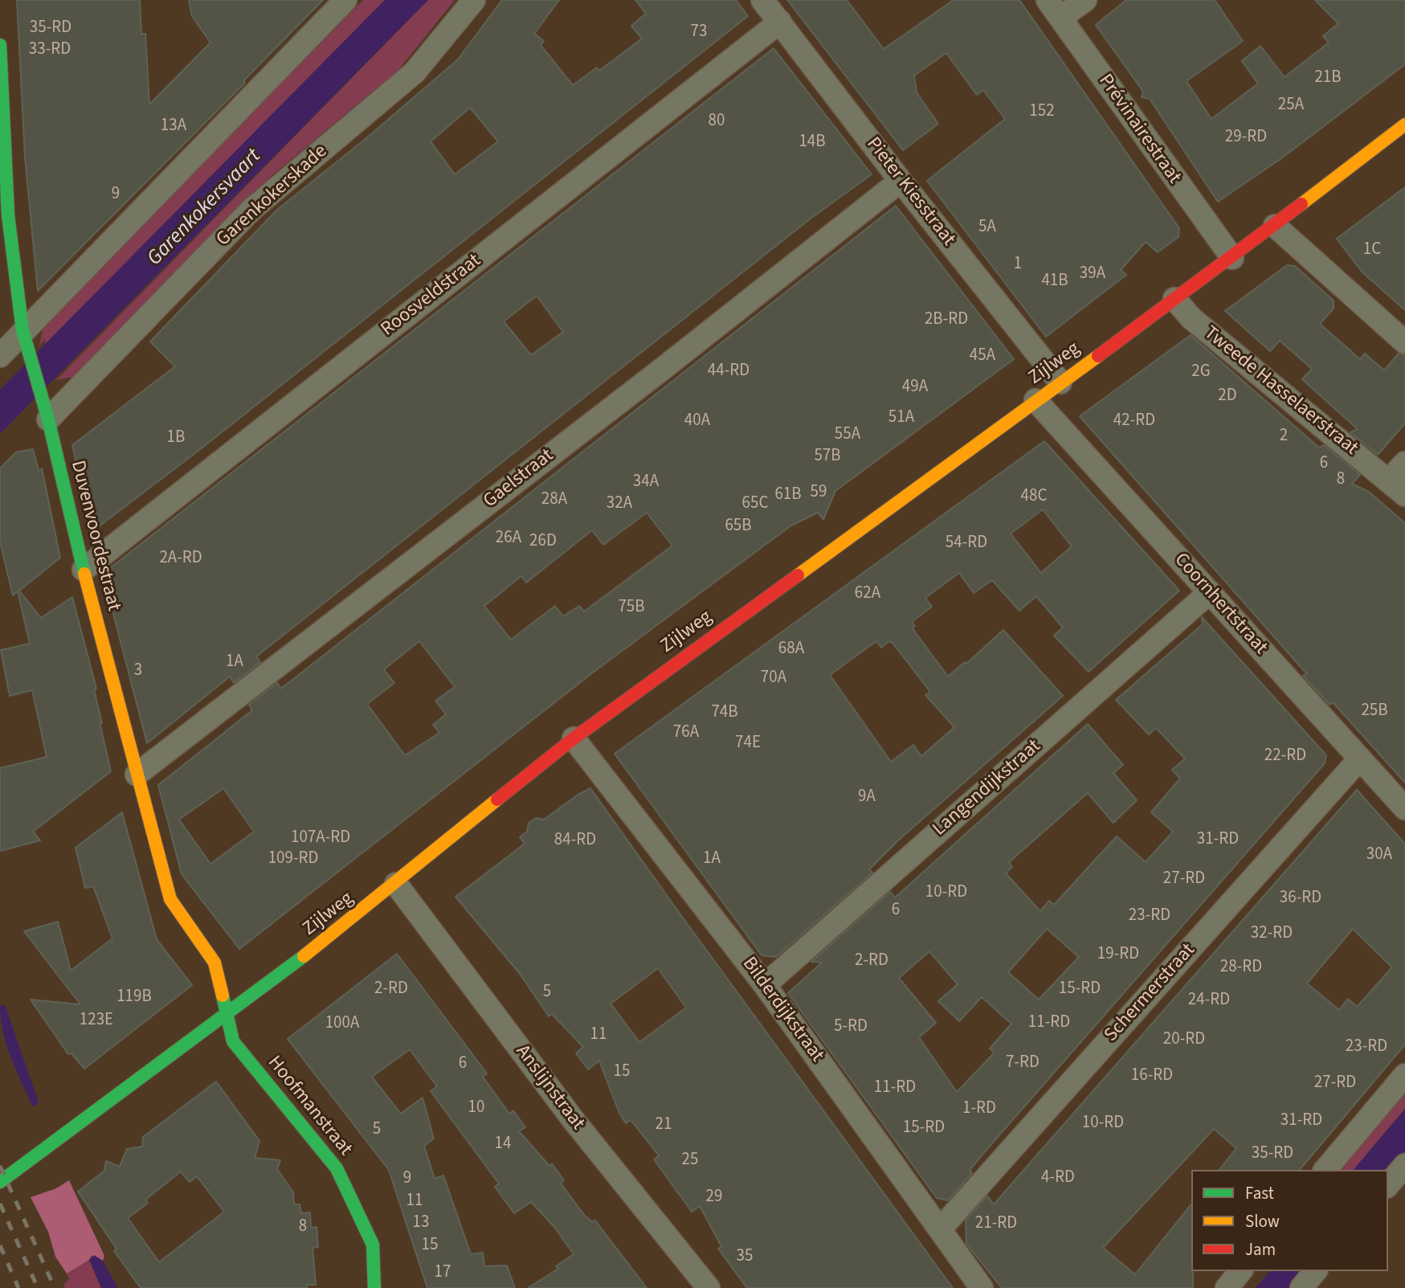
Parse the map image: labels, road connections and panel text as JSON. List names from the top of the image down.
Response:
{
  "streets": {
    "main road": ["Zijlweg", "Duvenvoordestraat", "Hoofmanstraat"],
    "street": [
      "Prévinairestraat",
      "Pieter Kiesstraat",
      "Garenkokerskade",
      "Roosveldstraat",
      "Tweede Hasselaerstraat",
      "Gaelstraat",
      "Coornhertstraat",
      "Langendijkstraat",
      "Schermerstraat",
      "Bilderdijkstraat",
      "Anslijnstraat"
    ]
  },
  "crossings": [
    ["Prévinairestraat", "Zijlweg"],
    ["Pieter Kiesstraat", "Roosveldstraat"],
    ["Pieter Kiesstraat", "Zijlweg"],
    ["Pieter Kiesstraat", "Gaelstraat"],
    ["Garenkokerskade", "Duvenvoordestraat"],
    ["Roosveldstraat", "Duvenvoordestraat"],
    ["Zijlweg", "Tweede Hasselaerstraat"],
    ["Zijlweg", "Duvenvoordestraat"],
    ["Zijlweg", "Coornhertstraat"],
    ["Zijlweg", "Bilderdijkstraat"],
    ["Zijlweg", "Anslijnstraat"],
    ["Zijlweg", "Hoofmanstraat"],
    ["Gaelstraat", "Duvenvoordestraat"],
    ["Duvenvoordestraat", "Hoofmanstraat"],
    ["Coornhertstraat", "Langendijkstraat"],
    ["Coornhertstraat", "Schermerstraat"],
    ["Langendijkstraat", "Bilderdijkstraat"],
    ["Schermerstraat", "Bilderdijkstraat"]
  ],
  "water": ["Garenkokersvaart"],
  "house_numbers": [
    "35-RD",
    "73",
    "33-RD",
    "21B",
    "25A",
    "152",
    "80",
    "13A",
    "29-RD",
    "14B",
    "9",
    "5A",
    "1C",
    "1",
    "39A",
    "41B",
    "2B-RD",
    "45A",
    "44-RD",
    "2G",
    "49A",
    "2D",
    "51A",
    "40A",
    "42-RD",
    "55A",
    "2",
    "1B",
    "57B",
    "6",
    "8",
    "34A",
    "59",
    "61B",
    "48C",
    "28A",
    "32A",
    "65C",
    "65B",
    "26A",
    "26D",
    "54-RD",
    "2A-RD",
    "62A",
    "75B",
    "68A",
    "1A",
    "3",
    "70A",
    "25B",
    "74B",
    "76A",
    "74E",
    "22-RD",
    "9A",
    "107A-RD",
    "31-RD",
    "84-RD",
    "30A",
    "109-RD",
    "1A",
    "27-RD",
    "10-RD",
    "36-RD",
    "6",
    "23-RD",
    "32-RD",
    "19-RD",
    "2-RD",
    "28-RD",
    "2-RD",
    "15-RD",
    "5",
    "119B",
    "24-RD",
    "123E",
    "11-RD",
    "100A",
    "5-RD",
    "11",
    "20-RD",
    "23-RD",
    "7-RD",
    "6",
    "15",
    "16-RD",
    "27-RD",
    "11-RD",
    "10",
    "1-RD",
    "31-RD",
    "10-RD",
    "21",
    "15-RD",
    "5",
    "14",
    "35-RD",
    "25",
    "4-RD",
    "9",
    "29",
    "11",
    "13",
    "21-RD",
    "8",
    "15",
    "35",
    "17"
  ],
  "legend": ["Fast", "Slow", "Jam"]
}
